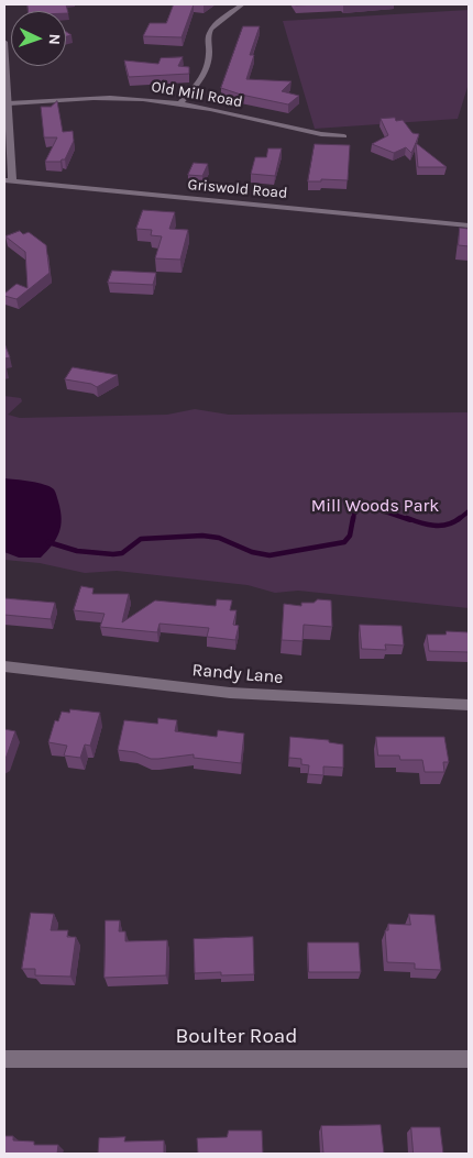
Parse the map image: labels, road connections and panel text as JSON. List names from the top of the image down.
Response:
{
  "streets": {
    "street": [
      "Old Mill Road",
      "Griswold Road",
      "Randy Lane",
      "Boulter Road"
    ]
  },
  "parks": ["Mill Woods Park"],
  "north": "right"
}
